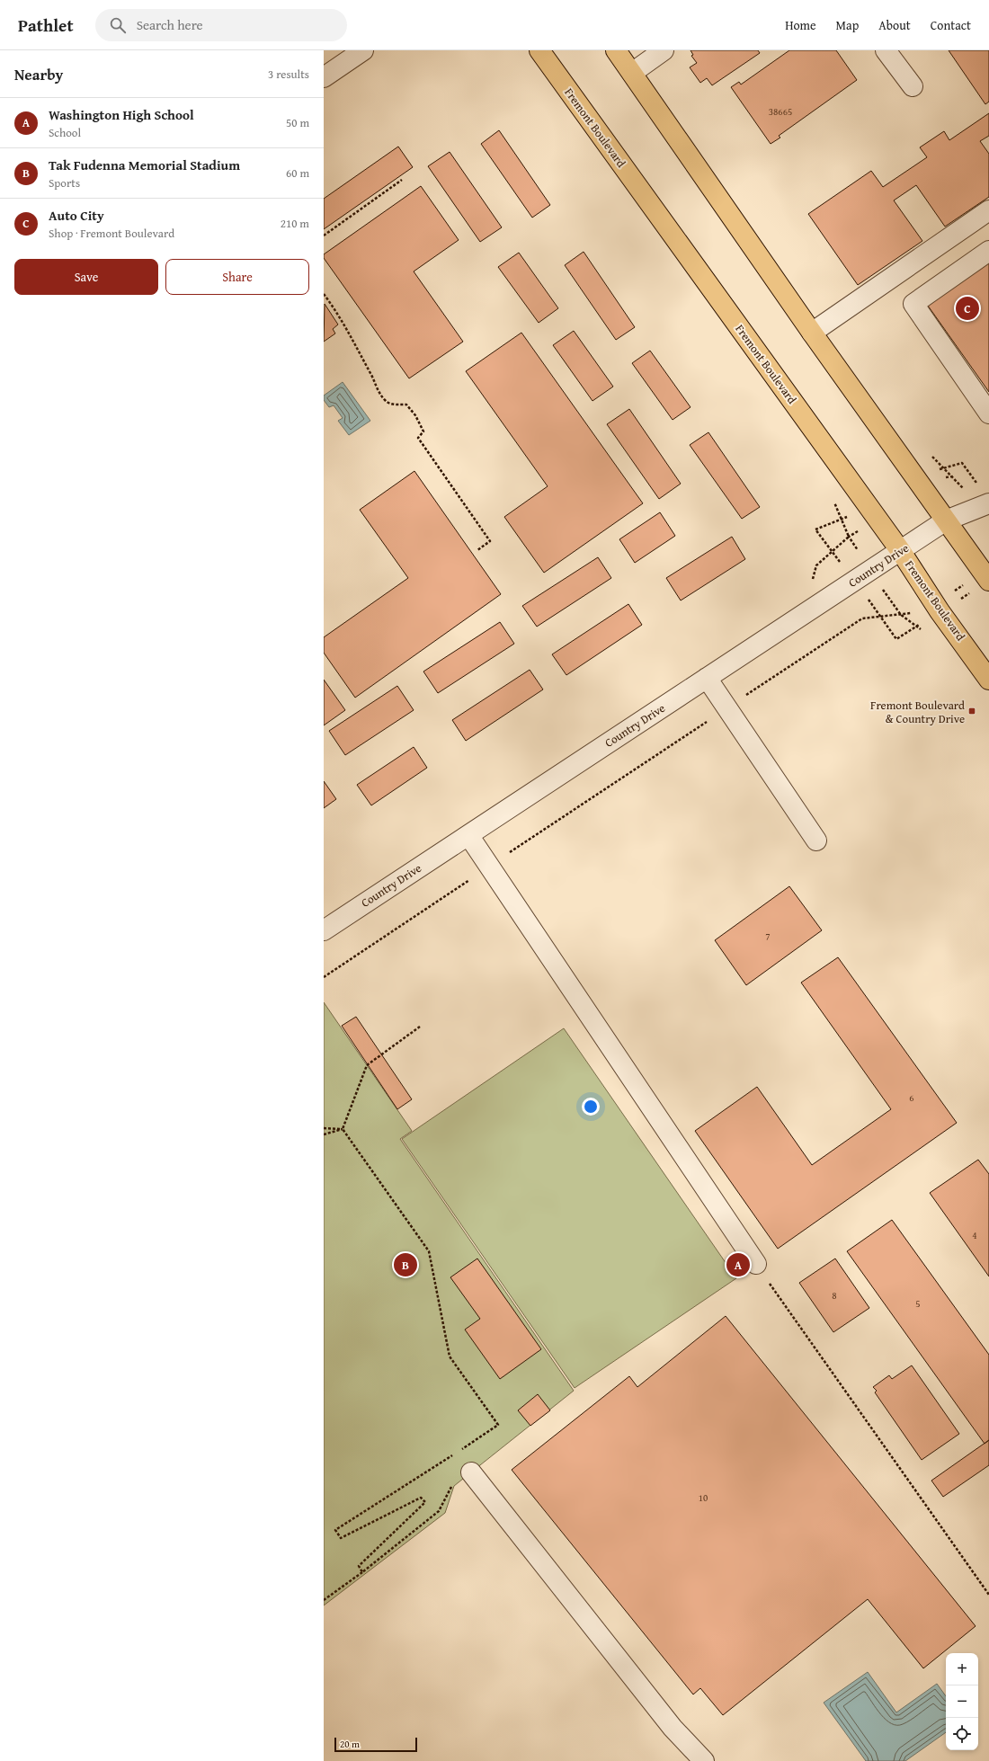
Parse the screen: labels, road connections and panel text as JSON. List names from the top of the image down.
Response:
{
  "streets": {
    "main road": ["Fremont Boulevard"],
    "street": ["Country Drive"]
  },
  "crossings": [
    ["Fremont Boulevard", "Country Drive"]
  ],
  "places": {
    "transit": ["Fremont Boulevard & Country Drive"]
  },
  "house_numbers": [
    "38665",
    "7",
    "6",
    "4",
    "8",
    "5",
    "10"
  ],
  "scale_bar": "20 m",
  "page": {
    "header": "Pathlet",
    "search": "Search here",
    "nav": [
      "Home",
      "Map",
      "About",
      "Contact"
    ],
    "heading": ["Nearby", "3 results"],
    "list": [
      {
        "mark": "A",
        "name": "Washington High School",
        "note": "School",
        "value": "50 m"
      },
      {
        "mark": "B",
        "name": "Tak Fudenna Memorial Stadium",
        "note": "Sports",
        "value": "60 m"
      },
      {
        "mark": "C",
        "name": "Auto City",
        "note": "Shop · Fremont Boulevard",
        "value": "210 m"
      }
    ],
    "buttons": ["Save", "Share"],
    "pins": ["C", "A", "B"],
    "map_buttons": ["+", "−"],
    "scale": "20 m"
  }
}
